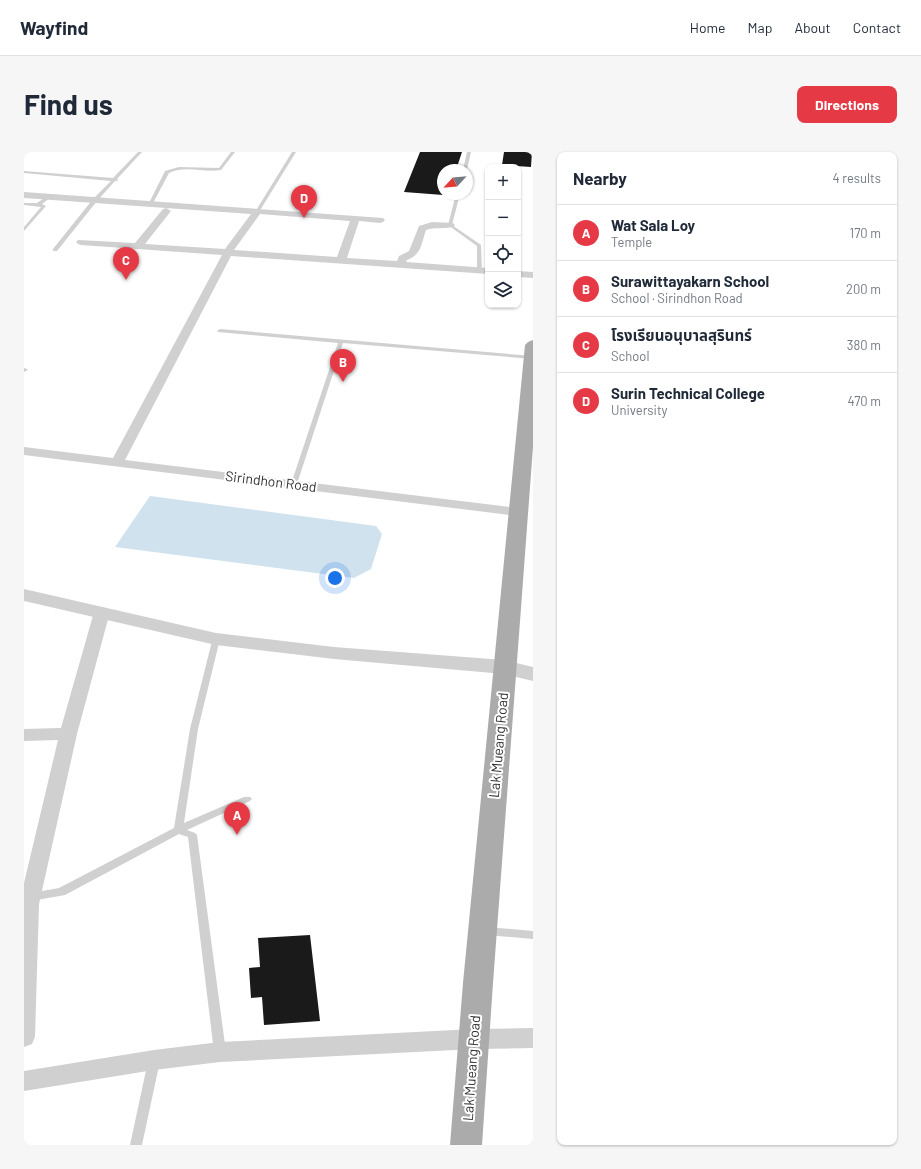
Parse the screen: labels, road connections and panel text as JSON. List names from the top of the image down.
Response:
{
  "streets": {
    "main road": ["Lak Mueang Road"],
    "street": ["Sirindhon Road"]
  },
  "crossings": [
    ["Sirindhon Road", "Lak Mueang Road"]
  ],
  "north": "bottom left",
  "page": {
    "header": "Wayfind",
    "nav": [
      "Home",
      "Map",
      "About",
      "Contact"
    ],
    "buttons": "Directions",
    "title": "Find us",
    "heading": ["Nearby", "4 results"],
    "map_buttons": ["+", "−"],
    "pins": [
      "D",
      "C",
      "B",
      "A"
    ],
    "list": [
      {
        "mark": "A",
        "name": "Wat Sala Loy",
        "note": "Temple",
        "value": "170 m"
      },
      {
        "mark": "B",
        "name": "Surawittayakarn School",
        "note": "School · Sirindhon Road",
        "value": "200 m"
      },
      {
        "mark": "C",
        "name": "โรงเรียนอนุบาลสุรินทร์",
        "note": "School",
        "value": "380 m"
      },
      {
        "mark": "D",
        "name": "Surin Technical College",
        "note": "University",
        "value": "470 m"
      }
    ]
  }
}
